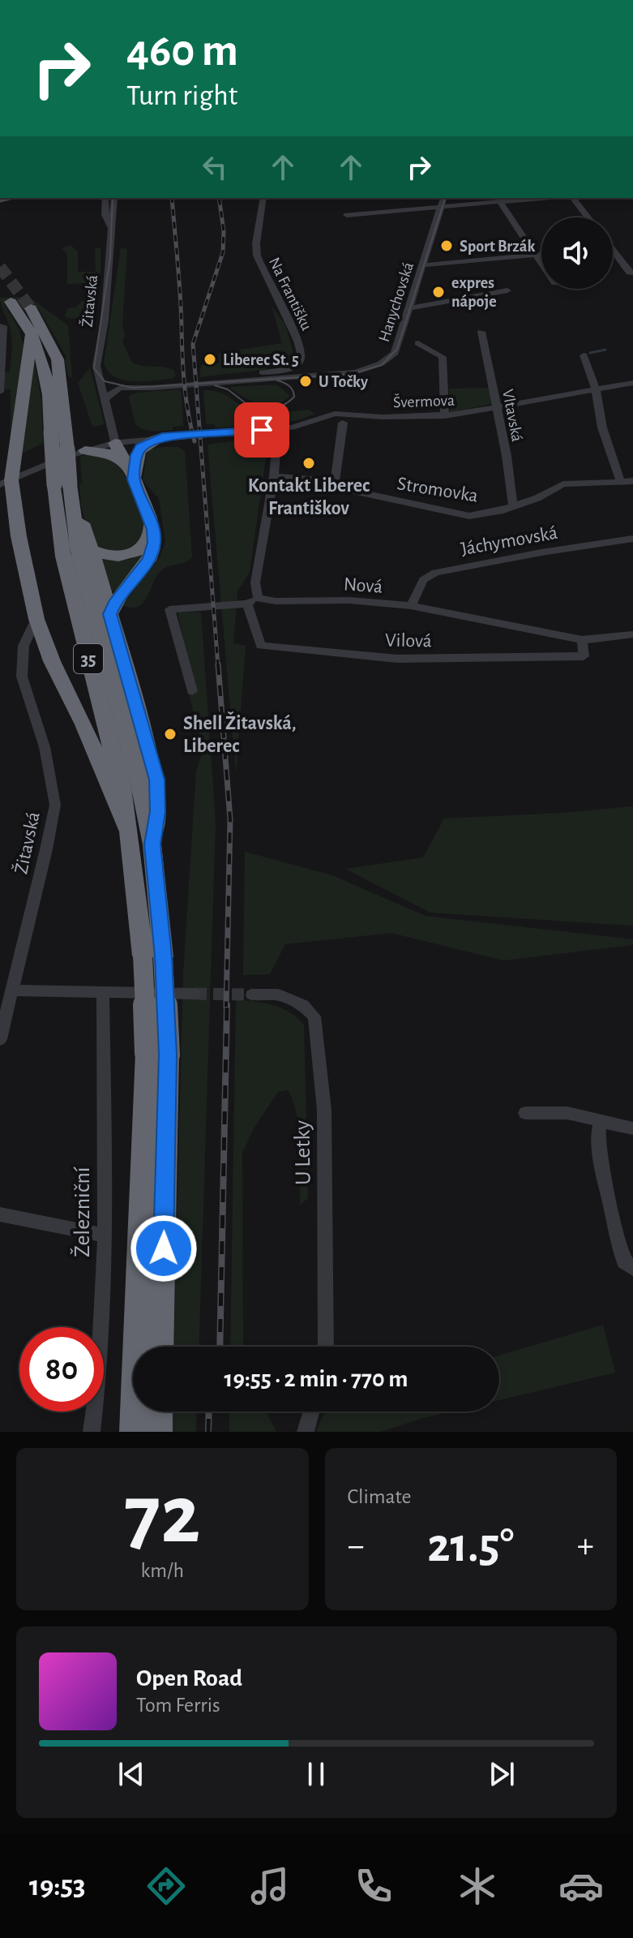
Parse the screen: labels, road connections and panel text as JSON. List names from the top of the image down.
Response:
{
  "streets": {
    "highway": ["35"],
    "street": [
      "Na Františku",
      "Žitavská",
      "Hanychovská",
      "Švermova",
      "Vltavská",
      "Stromovka",
      "Jáchymovská",
      "Nová",
      "Vilová",
      "U Letky",
      "Železniční"
    ]
  },
  "crossings": [
    ["Na Františku", "Hanychovská"],
    ["Žitavská", "Švermova"],
    ["Švermova", "Vltavská"],
    ["Vltavská", "Stromovka"],
    ["Jáchymovská", "Nová"],
    ["Nová", "Vilová"]
  ],
  "places": [
    "Sport Brzák",
    "expres nápoje",
    "Liberec St. 5",
    "U Točky",
    "Kontakt Liberec Františkov",
    "Shell Žitavská, Liberec"
  ],
  "page": {
    "turn": ["460 m", "Turn right"],
    "limit": "80",
    "trip": "19:55 · 2 min · 770 m",
    "tile": [
      ["72", "km/h"],
      "Climate"
    ],
    "heat": ["−", "21.5°", "+"],
    "song": ["Open Road", "Tom Ferris"],
    "tabs": "19:53"
  }
}
